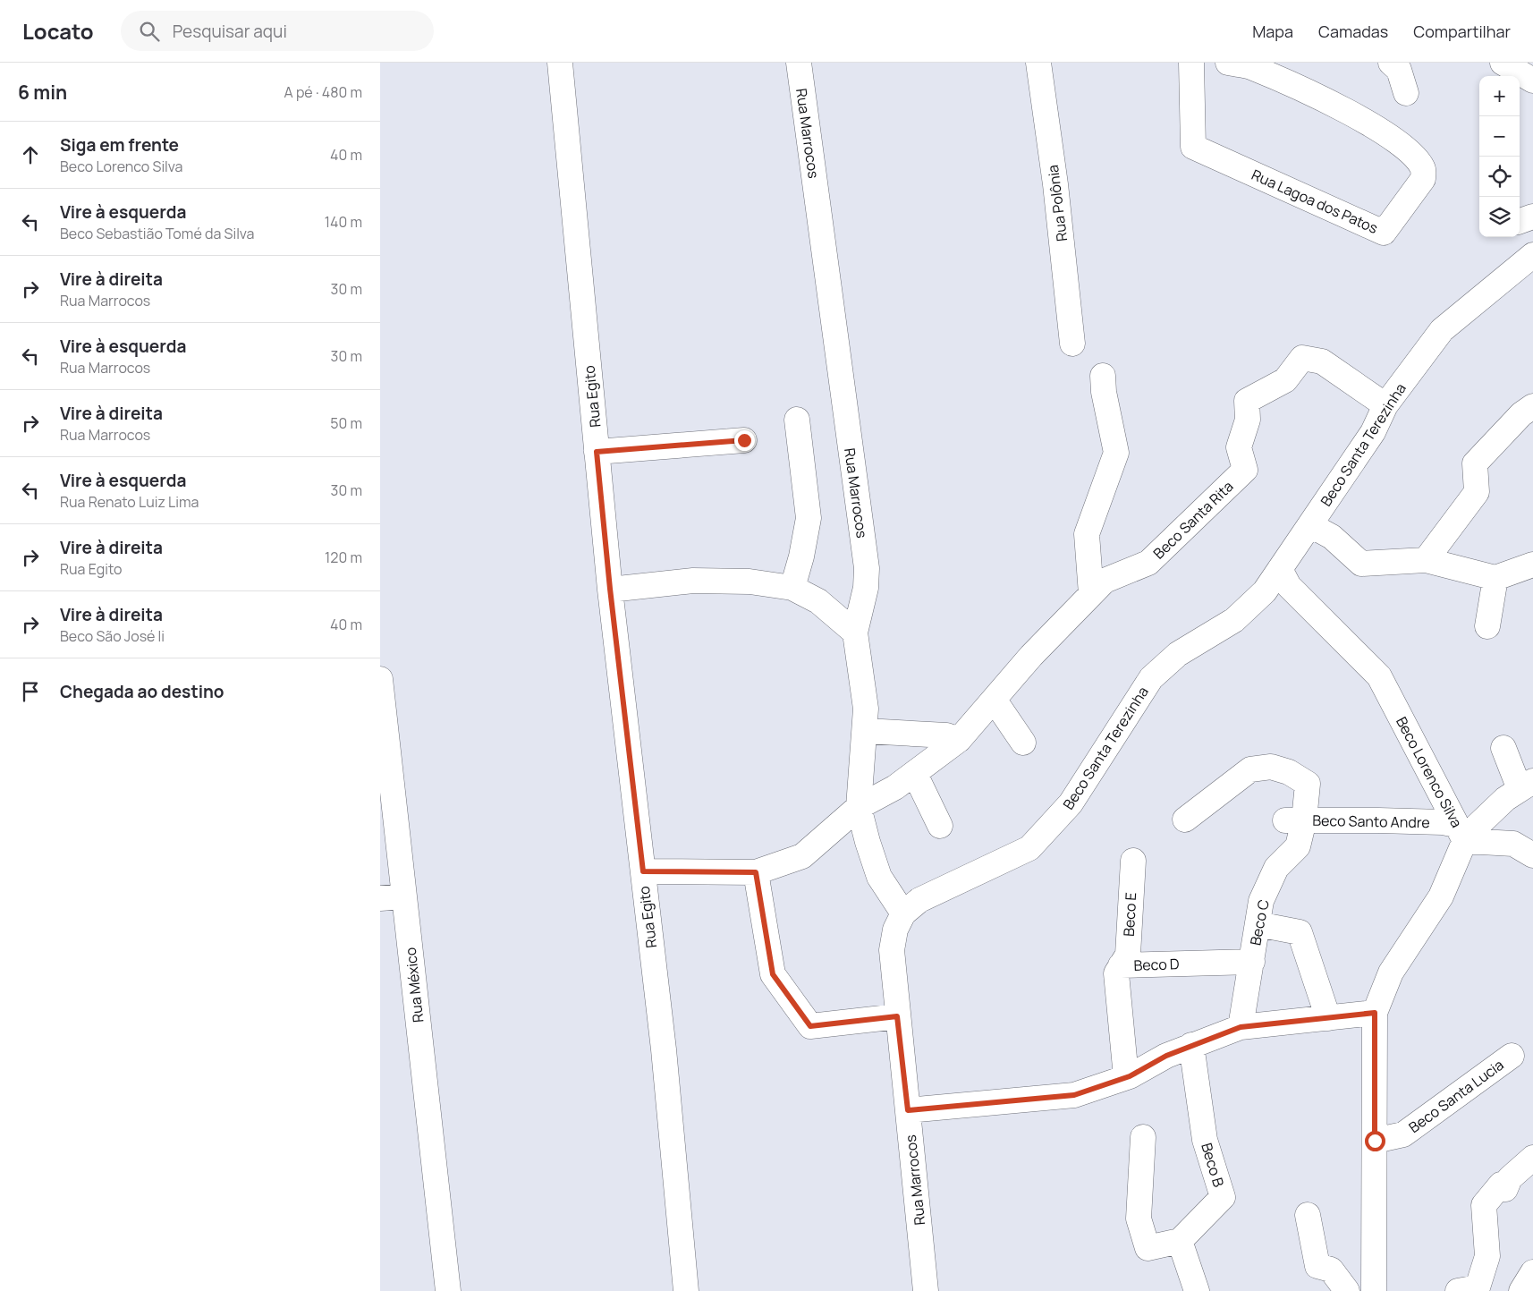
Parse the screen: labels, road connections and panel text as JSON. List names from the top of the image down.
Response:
{
  "streets": {
    "street": [
      "Rua Marrocos",
      "Rua Lagoa dos Patos",
      "Rua Polônia",
      "Rua Egito",
      "Beco Santa Terezinha",
      "Beco Santa Rita",
      "Beco Lorenco Silva",
      "Beco Santo Andre",
      "Beco E",
      "Beco C",
      "Beco D",
      "Rua México",
      "Beco Santa Lucia",
      "Beco B"
    ]
  },
  "crossings": [
    ["Rua Marrocos", "Beco Santa Terezinha"],
    ["Rua Marrocos", "Beco Santa Rita"],
    ["Rua Egito", "Beco Santa Rita"],
    ["Beco Santa Terezinha", "Beco Santa Rita"],
    ["Beco Santa Terezinha", "Beco Lorenco Silva"],
    ["Beco Lorenco Silva", "Beco Santo Andre"],
    ["Beco Lorenco Silva", "Beco Santa Lucia"],
    ["Beco Santo Andre", "Beco C"],
    ["Beco E", "Beco D"],
    ["Beco C", "Beco D"]
  ],
  "page": {
    "header": "Locato",
    "search": "Pesquisar aqui",
    "nav": ["Mapa", "Camadas", "Compartilhar"],
    "heading": ["6 min", "A pé · 480 m"],
    "map_buttons": ["+", "−"],
    "list": [
      ["Siga em frente", "Beco Lorenco Silva", "40 m"],
      ["Vire à esquerda", "Beco Sebastião Tomé da Silva", "140 m"],
      ["Vire à direita", "Rua Marrocos", "30 m"],
      ["Vire à esquerda", "Rua Marrocos", "30 m"],
      ["Vire à direita", "Rua Marrocos", "50 m"],
      ["Vire à esquerda", "Rua Renato Luiz Lima", "30 m"],
      ["Vire à direita", "Rua Egito", "120 m"],
      ["Vire à direita", "Beco São José Ii", "40 m"],
      "Chegada ao destino"
    ]
  }
}
